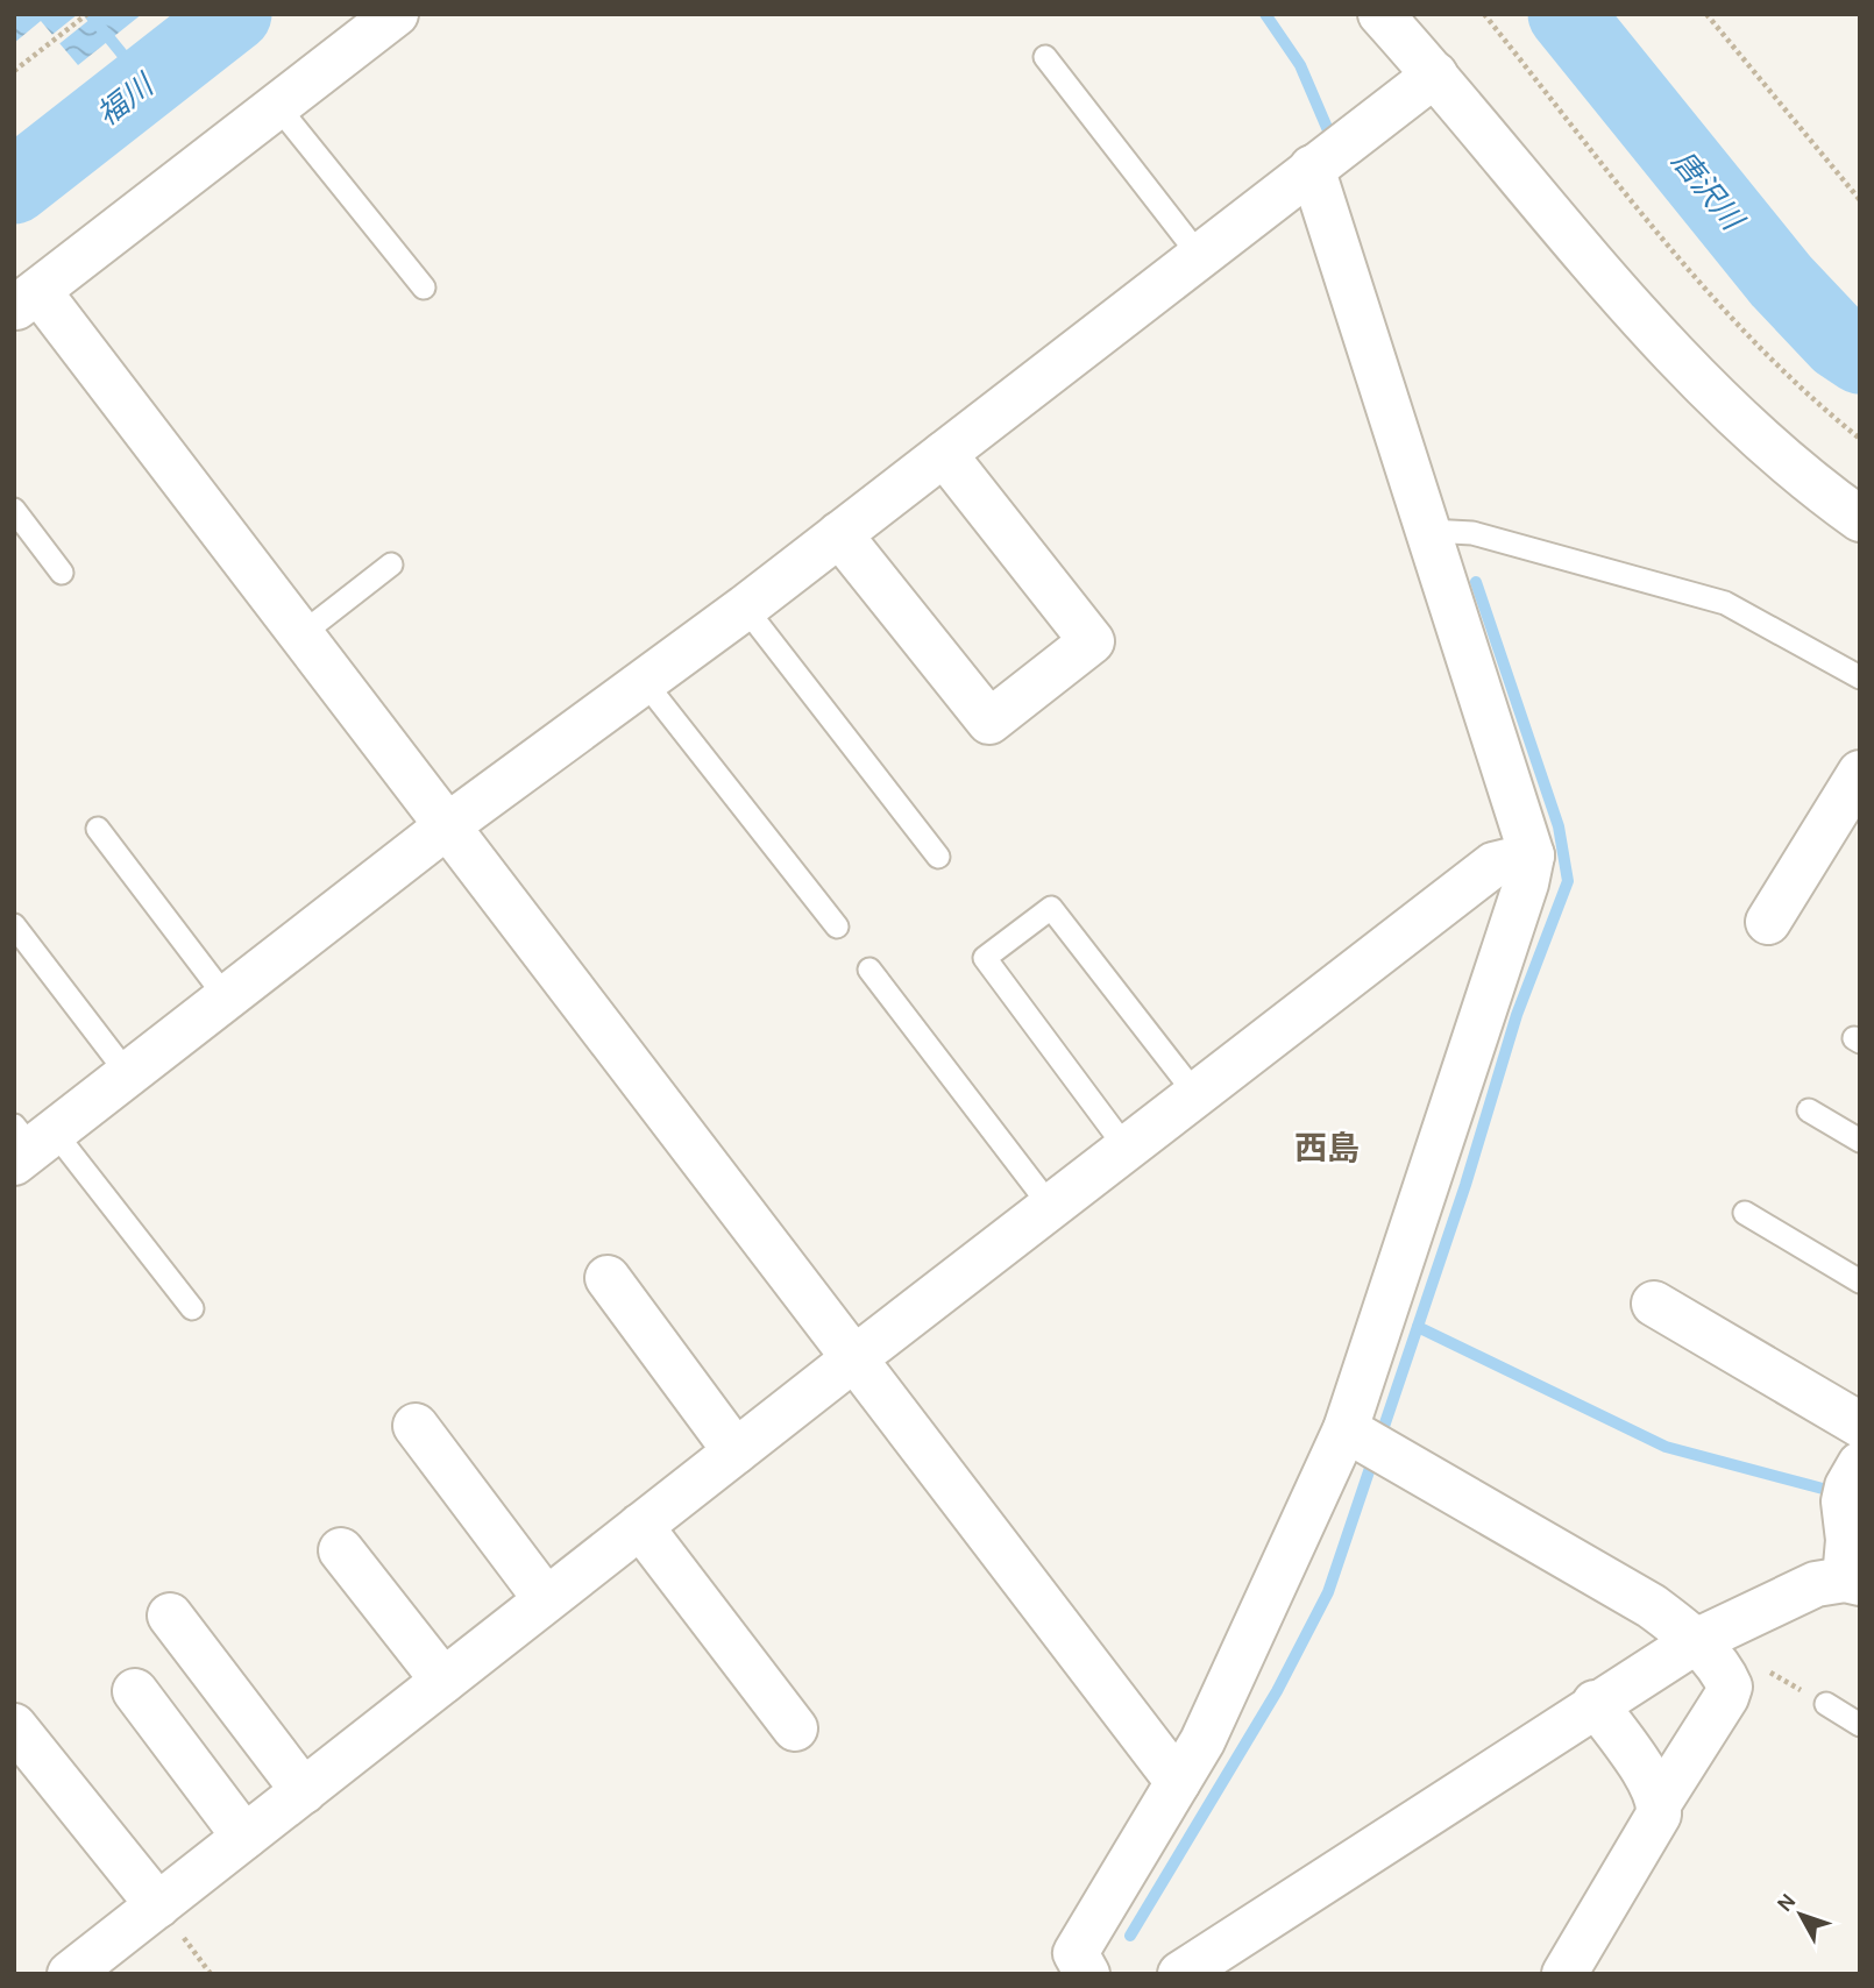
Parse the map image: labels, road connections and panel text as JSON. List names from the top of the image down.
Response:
{
  "districts": ["西島"],
  "water": ["福川", "唐沢川"],
  "north": "top left"
}
